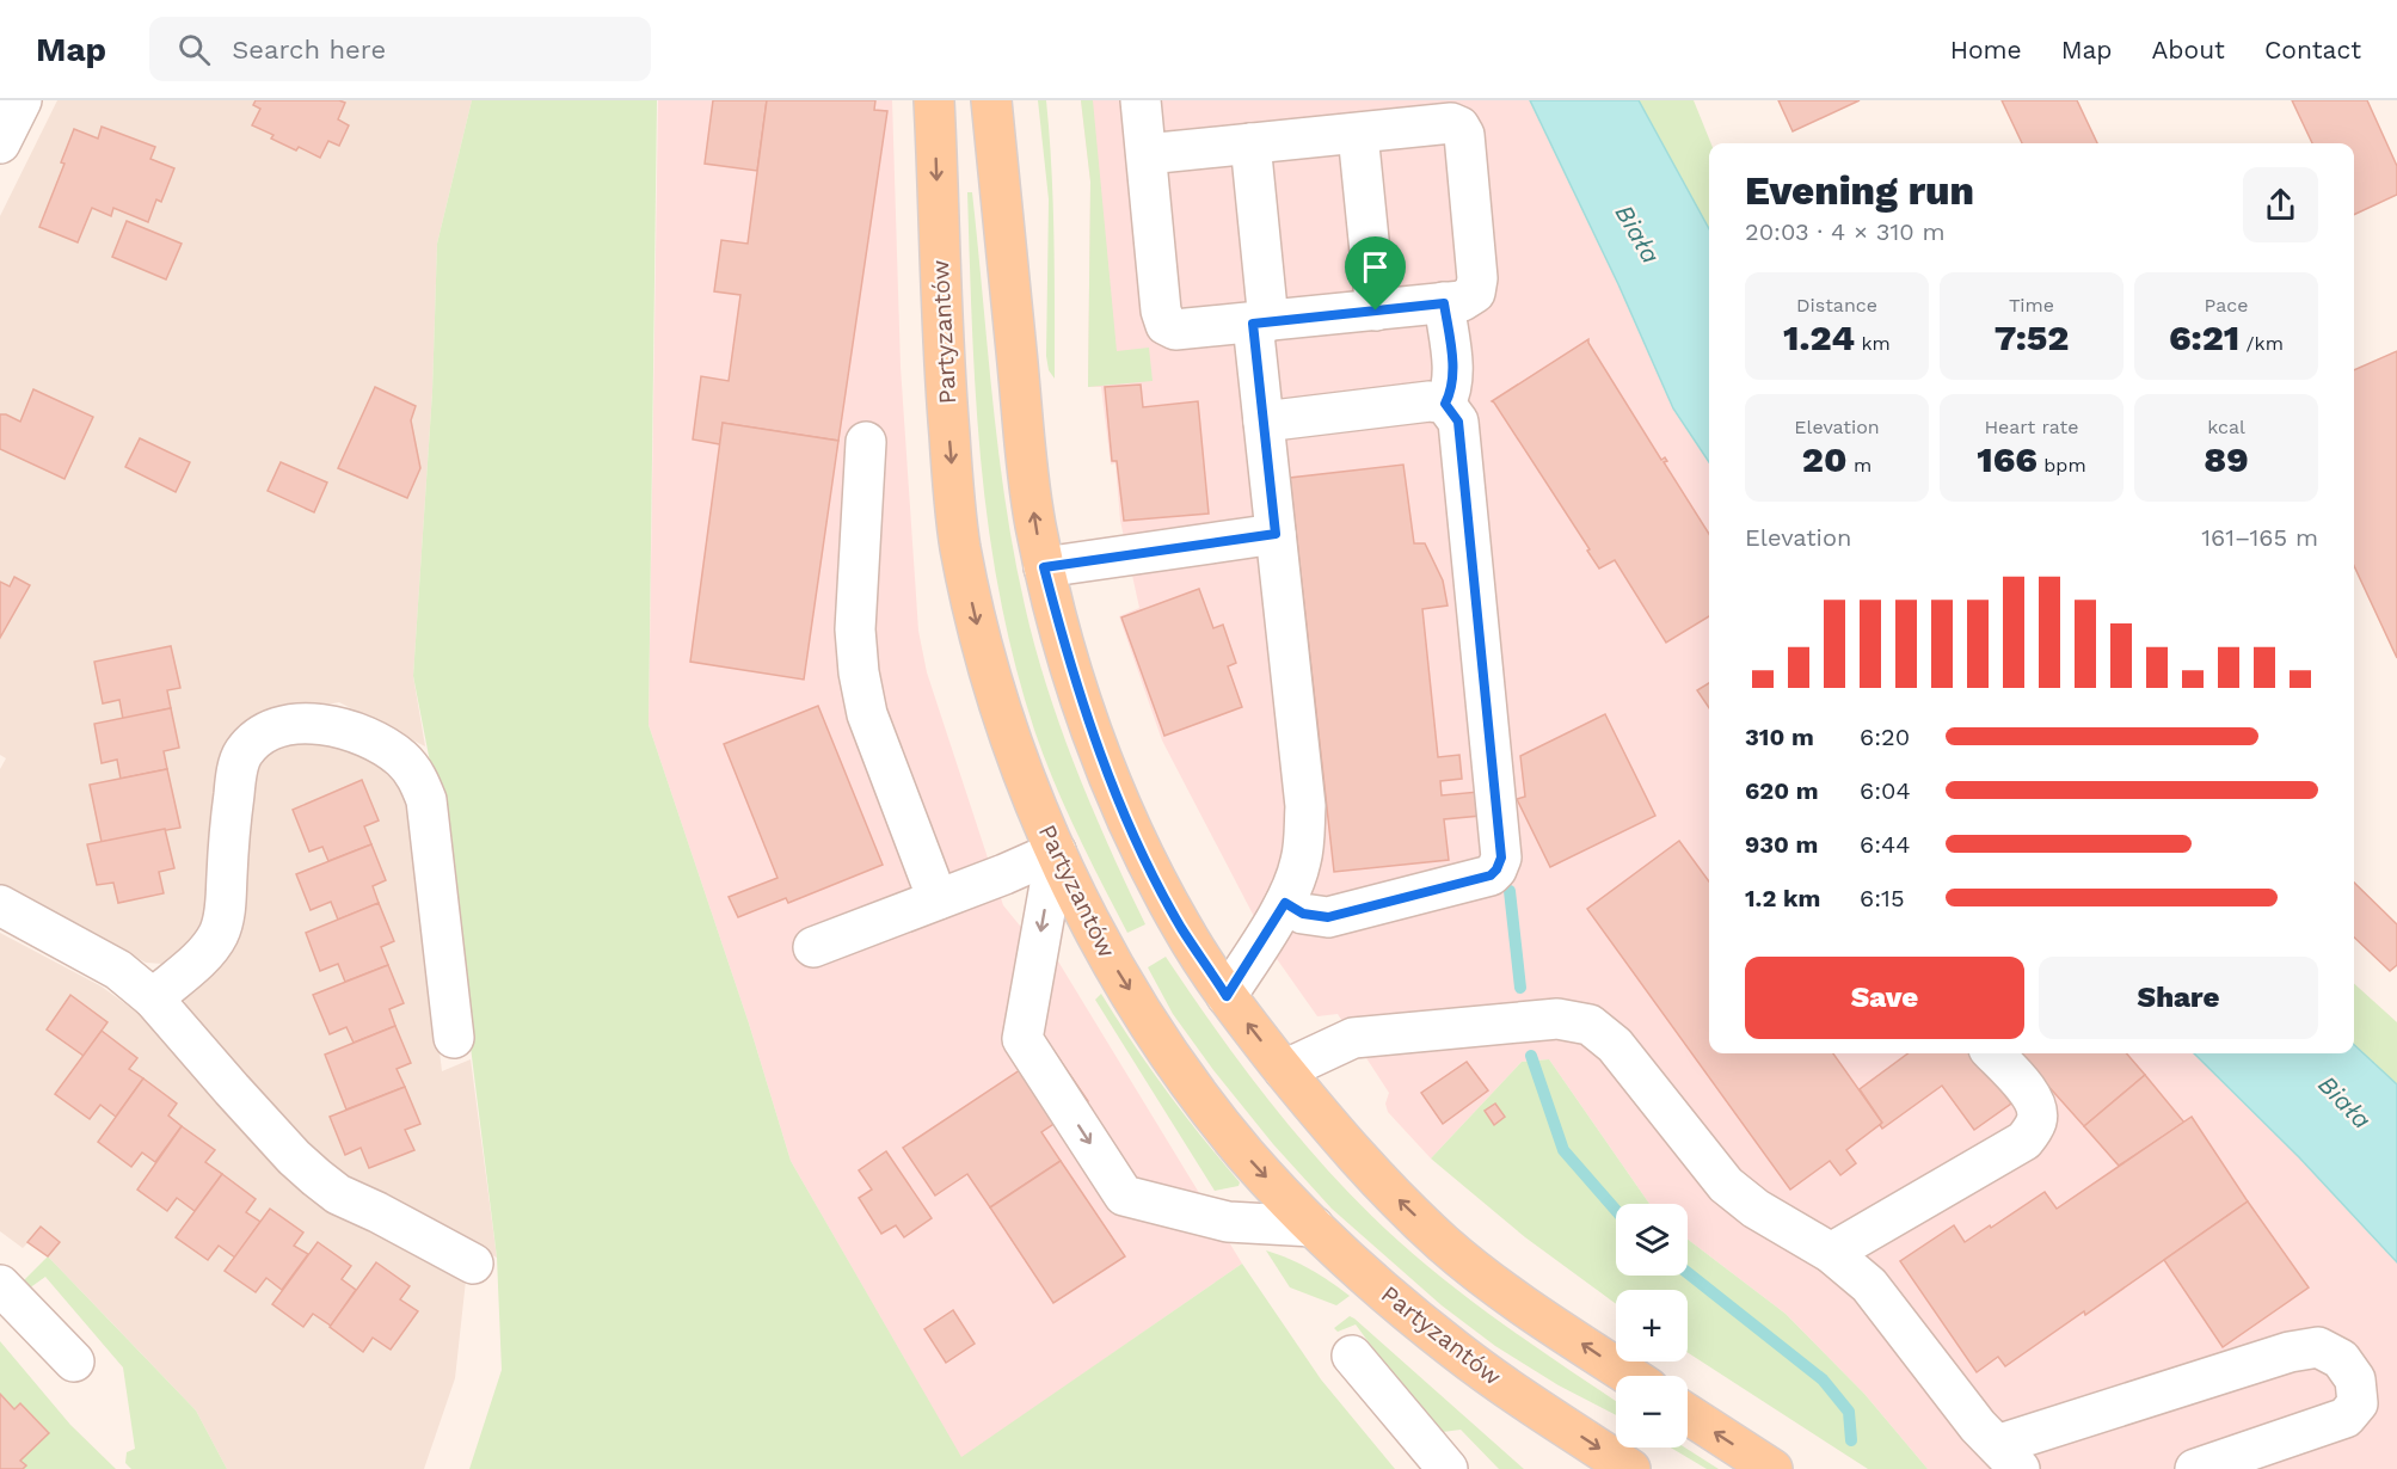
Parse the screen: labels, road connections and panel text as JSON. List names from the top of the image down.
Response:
{
  "streets": {
    "main road": ["Partyzantów"]
  },
  "water": ["Biała"],
  "page": {
    "header": "Map",
    "search": "Search here",
    "nav": [
      "Home",
      "Map",
      "About",
      "Contact"
    ],
    "heading": ["Evening run", "20:03 · 4 × 310 m"],
    "stats": [
      ["Distance", "1.24 km"],
      ["Time", "7:52"],
      ["Pace", "6:21 /km"],
      ["Elevation", "20 m"],
      ["Heart rate", "166 bpm"],
      ["kcal", "89"]
    ],
    "chart": ["Elevation", "161–165 m"],
    "list": [
      {
        "name": "310 m",
        "note": "6:20"
      },
      {
        "name": "620 m",
        "note": "6:04"
      },
      {
        "name": "930 m",
        "note": "6:44"
      },
      {
        "name": "1.2 km",
        "note": "6:15"
      }
    ],
    "buttons": ["Save", "Share"],
    "map_buttons": ["+", "−"]
  }
}
